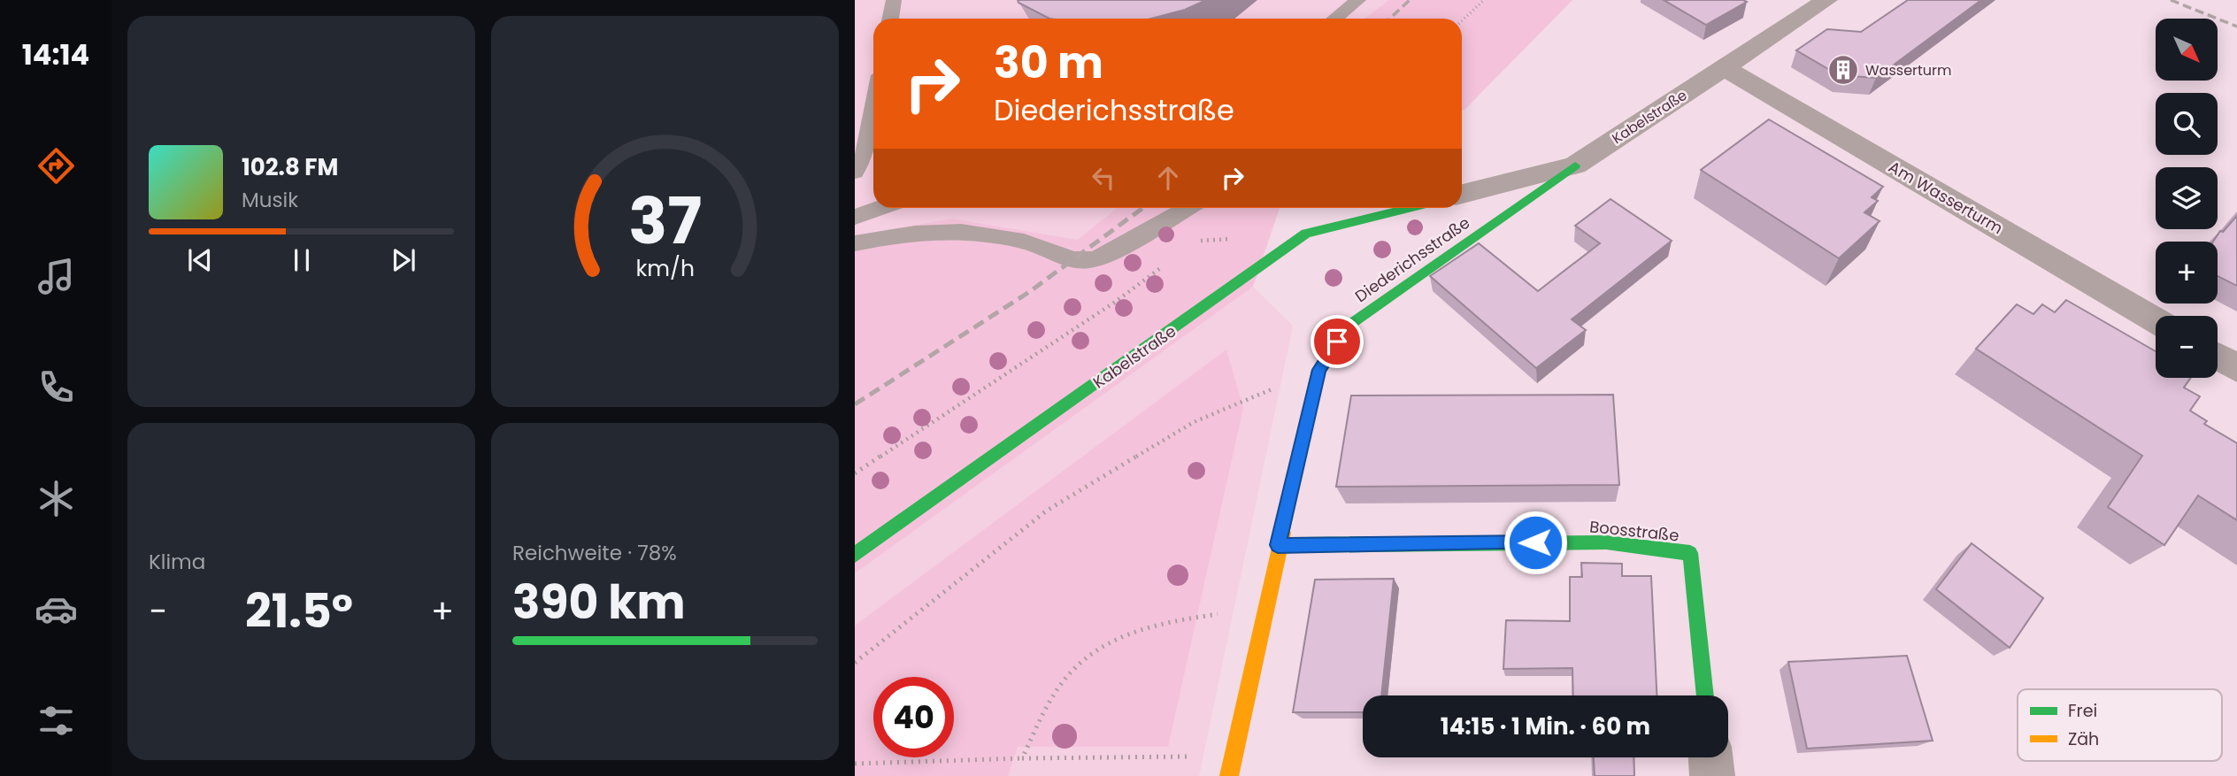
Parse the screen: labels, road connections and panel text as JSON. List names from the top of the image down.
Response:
{
  "streets": {
    "street": [
      "Kabelstraße",
      "Am Wasserturm",
      "Diederichsstraße",
      "Boosstraße"
    ]
  },
  "crossings": [
    ["Kabelstraße", "Am Wasserturm"],
    ["Kabelstraße", "Diederichsstraße"],
    ["Diederichsstraße", "Boosstraße"]
  ],
  "places": {
    "building": ["Wasserturm"]
  },
  "legend": ["Frei", "Zäh"],
  "north": "bottom right",
  "page": {
    "tabs": "14:14",
    "map_buttons": ["+", "−"],
    "turn": ["30 m", "Diederichsstraße"],
    "song": ["102.8 FM", "Musik"],
    "tile": [
      "Klima",
      ["Reichweite · 78%", "390 km"]
    ],
    "heat": ["−", "21.5°", "+"],
    "limit": "40",
    "trip": "14:15 · 1 Min. · 60 m",
    "gauge": ["37", "km/h"]
  }
}
